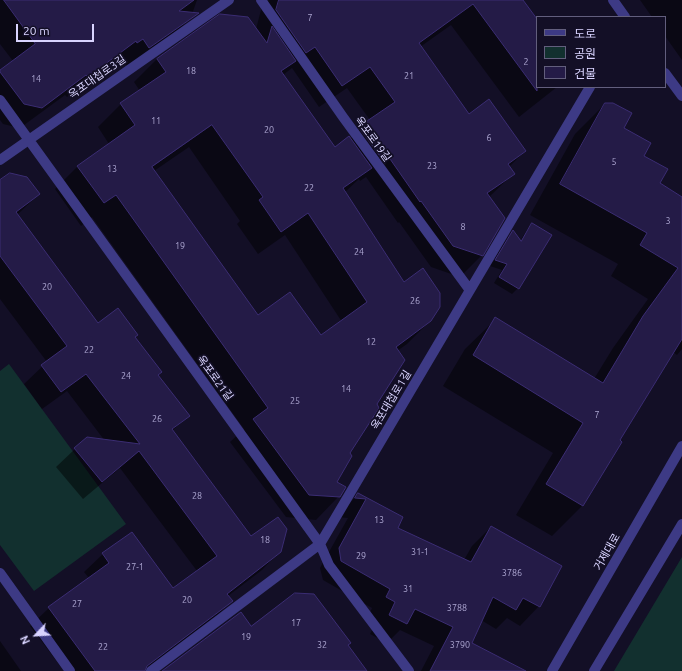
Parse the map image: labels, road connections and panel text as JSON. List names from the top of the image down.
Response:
{
  "streets": {
    "street": [
      "옥포대첩로3길",
      "옥포로19길",
      "옥포로21길",
      "옥포대첩로1길",
      "거제대로"
    ]
  },
  "crossings": [
    ["옥포대첩로3길", "옥포로21길"],
    ["옥포로19길", "옥포대첩로1길"],
    ["옥포로21길", "옥포대첩로1길"]
  ],
  "house_numbers": [
    "7",
    "2",
    "18",
    "21",
    "14",
    "11",
    "20",
    "6",
    "5",
    "23",
    "13",
    "22",
    "3",
    "8",
    "19",
    "24",
    "20",
    "26",
    "12",
    "22",
    "24",
    "14",
    "25",
    "7",
    "26",
    "28",
    "13",
    "18",
    "31-1",
    "29",
    "27-1",
    "3786",
    "31",
    "20",
    "27",
    "3788",
    "17",
    "19",
    "32",
    "3790",
    "22"
  ],
  "legend": ["도로", "공원", "건물"],
  "scale_bar": "20 m",
  "north": "bottom left"
}
